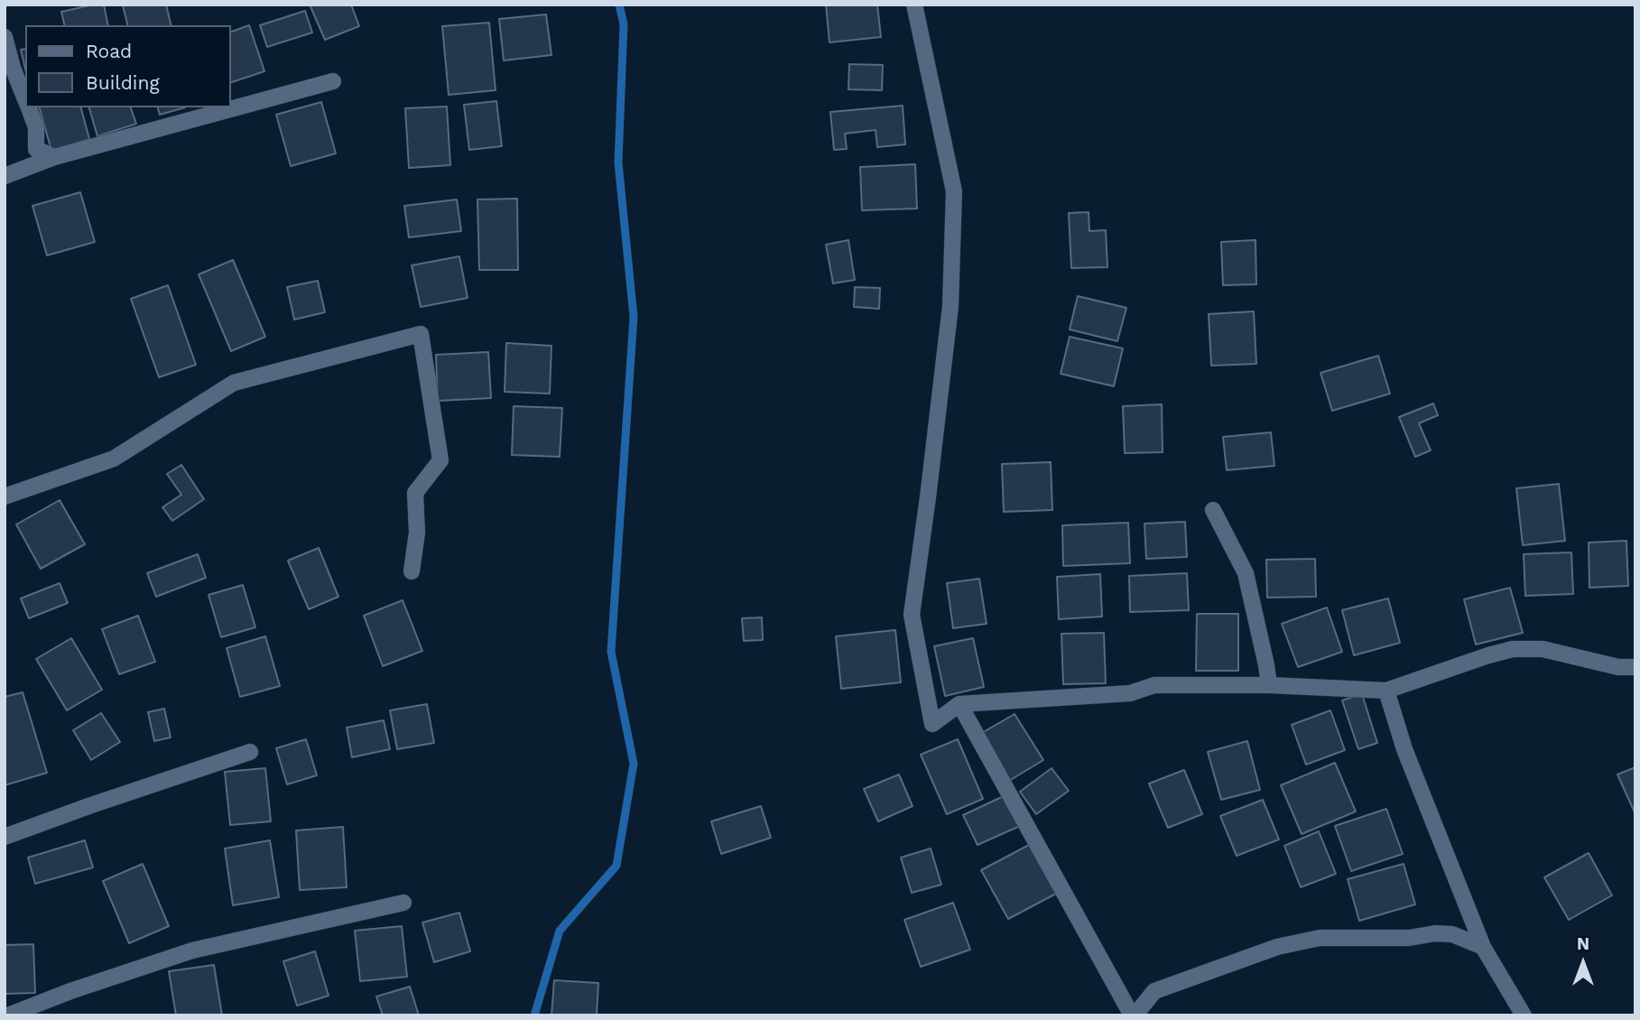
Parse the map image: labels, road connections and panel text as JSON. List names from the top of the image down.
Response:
{
  "legend": ["Road", "Building"],
  "north": "top"
}
